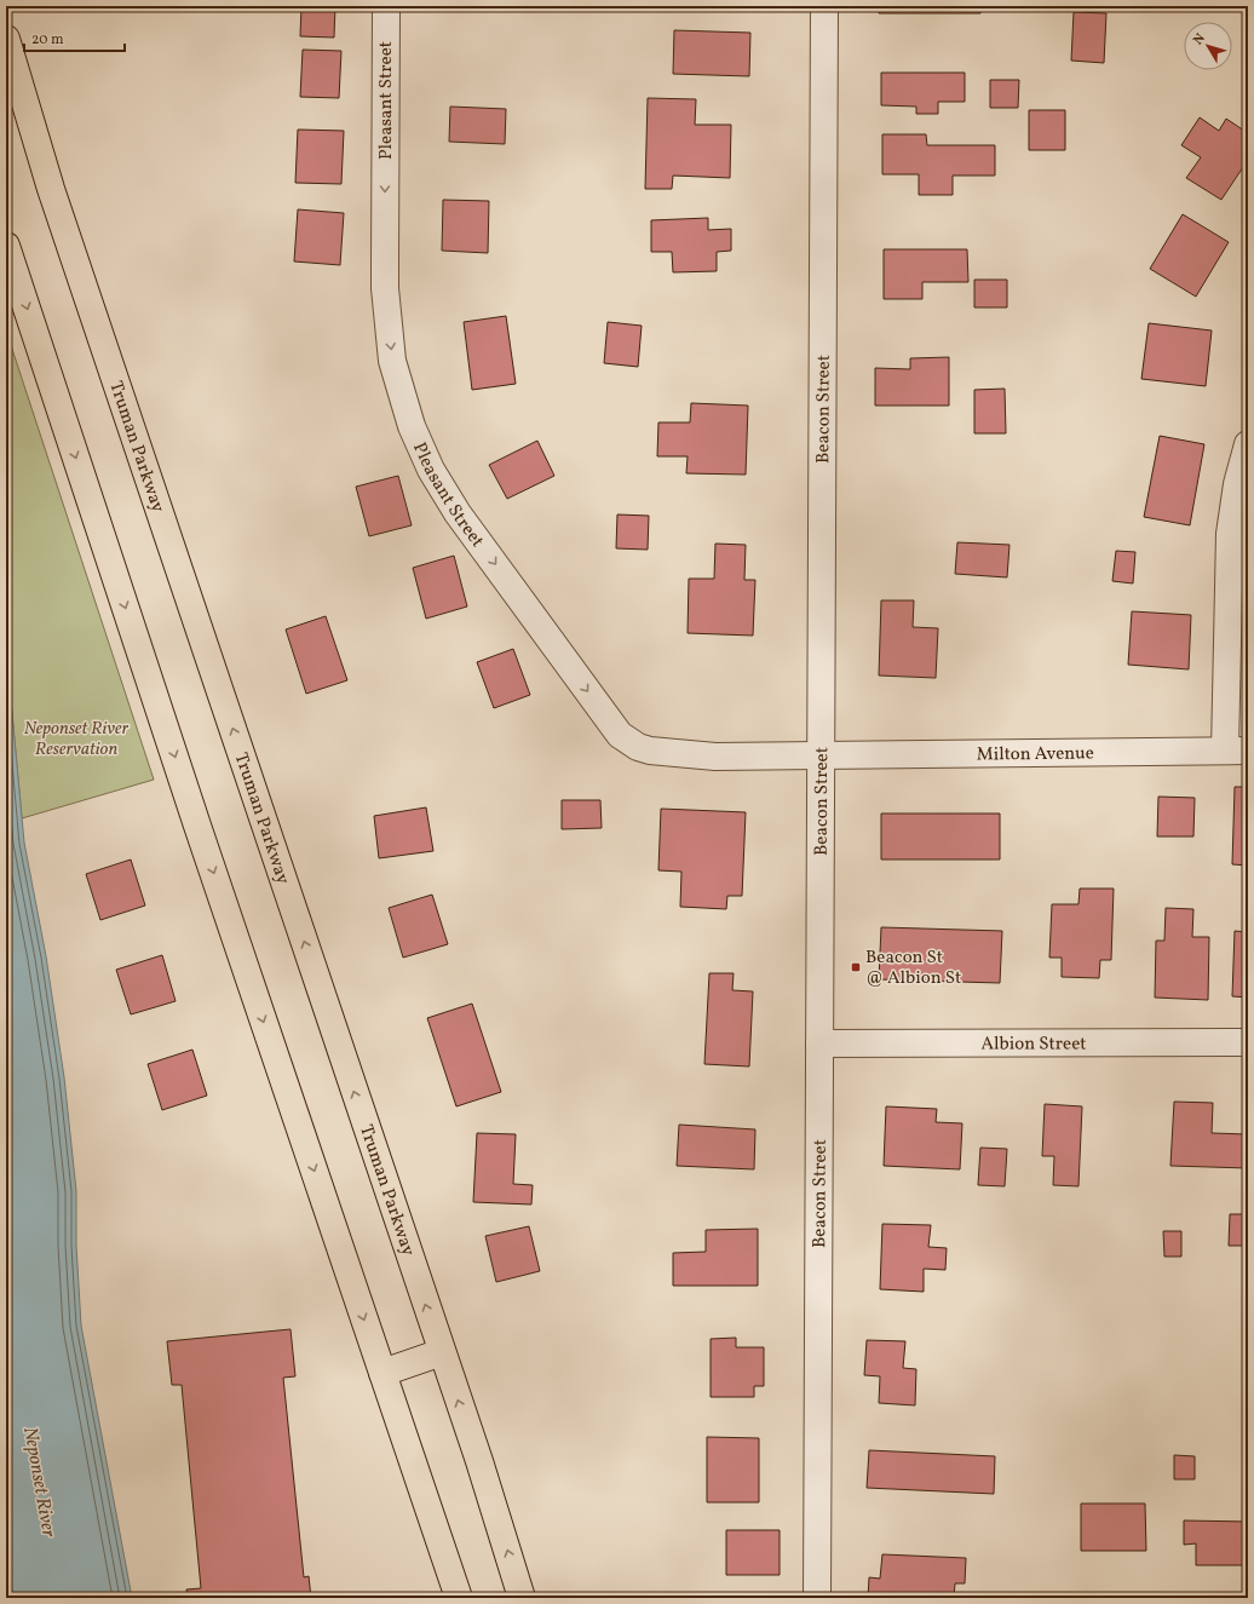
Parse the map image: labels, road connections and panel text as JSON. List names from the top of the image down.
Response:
{
  "streets": {
    "main road": ["Truman Parkway"],
    "street": [
      "Pleasant Street",
      "Beacon Street",
      "Milton Avenue",
      "Albion Street"
    ]
  },
  "crossings": [
    ["Pleasant Street", "Beacon Street"],
    ["Pleasant Street", "Milton Avenue"],
    ["Beacon Street", "Milton Avenue"],
    ["Beacon Street", "Albion Street"]
  ],
  "one_way": ["Pleasant Street"],
  "water": ["Neponset River"],
  "parks": ["Neponset River Reservation"],
  "places": {
    "transit": ["Beacon St @ Albion St"]
  },
  "scale_bar": "20 m",
  "north": "top left"
}
